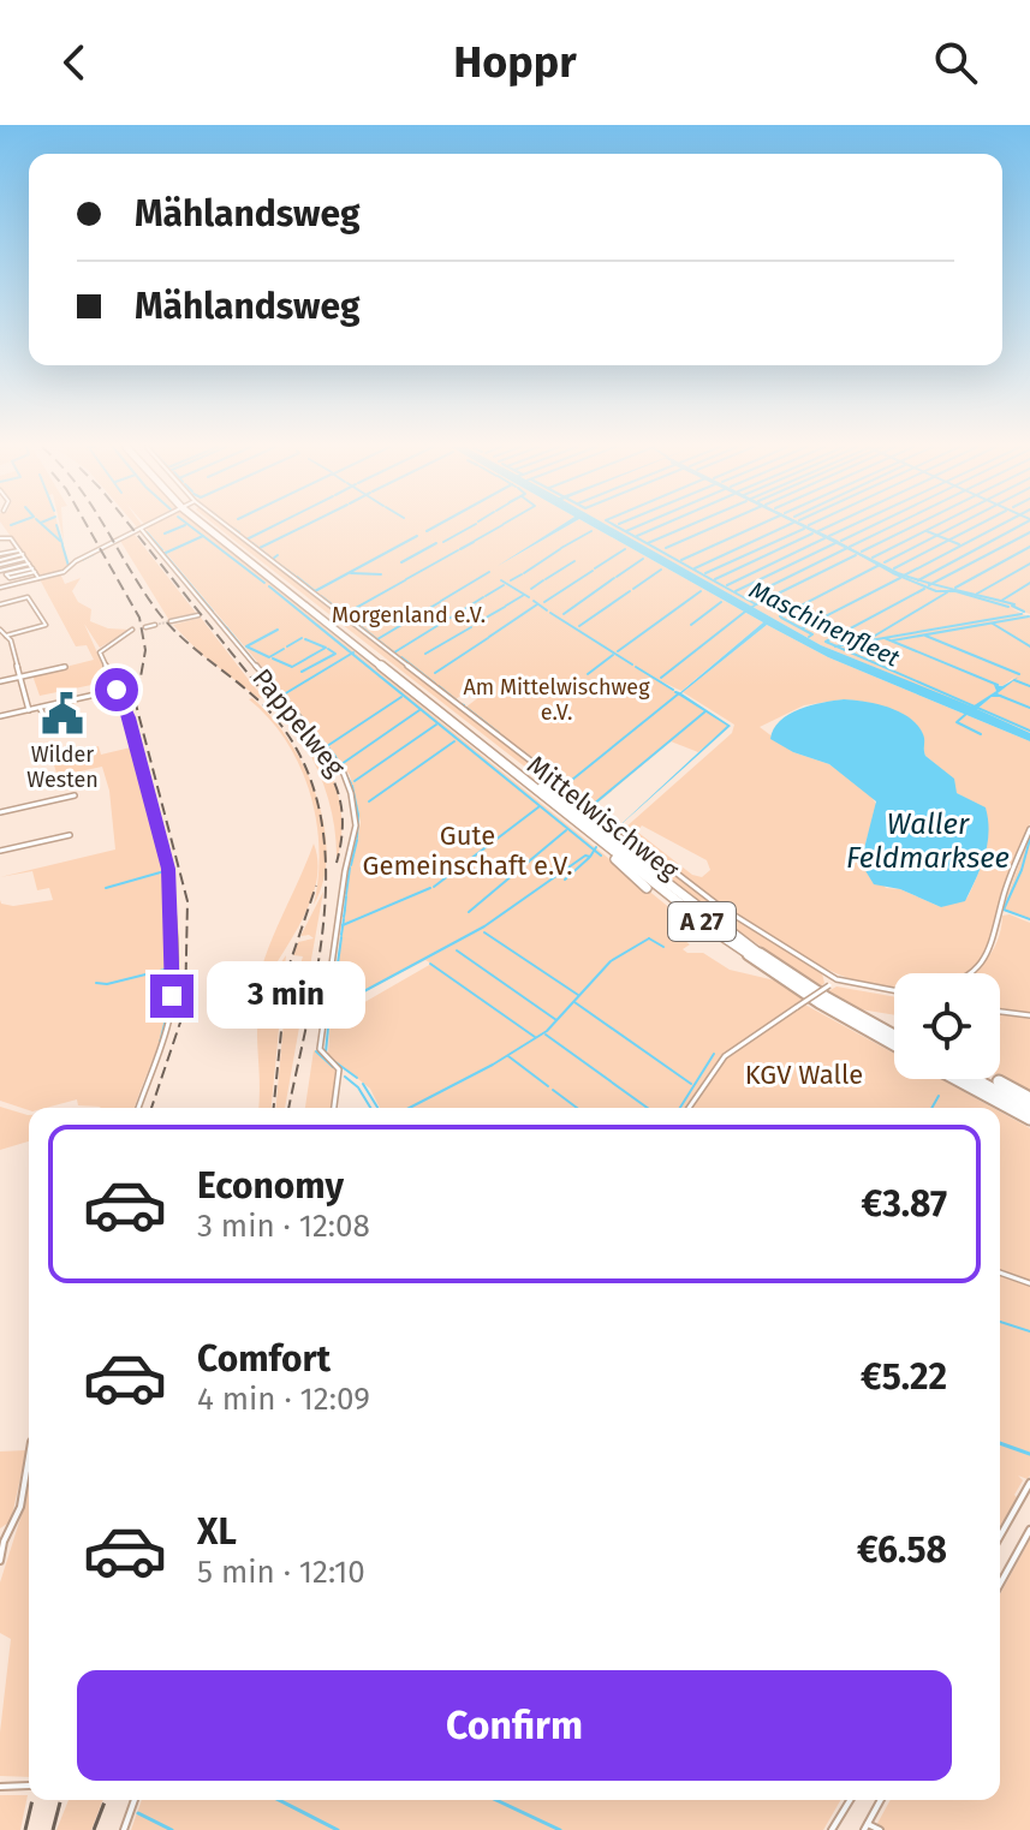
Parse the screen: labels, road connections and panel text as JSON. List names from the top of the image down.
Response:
{
  "streets": {
    "highway": ["A 27"],
    "street": ["Pappelweg", "Mittelwischweg"]
  },
  "water": ["Maschinenfleet", "Waller Feldmarksee"],
  "parks": [
    "Morgenland e.V.",
    "Am Mittelwischweg e.V.",
    "Gute Gemeinschaft e.V.",
    "KGV Walle"
  ],
  "places": {
    "public building": ["Wilder Westen"]
  },
  "page": {
    "header": "Hoppr",
    "banner": ["Mählandsweg", "Mählandsweg"],
    "bubble": "3 min",
    "list": [
      {
        "name": "Economy",
        "note": "3 min · 12:08",
        "value": "€3.87"
      },
      {
        "name": "Comfort",
        "note": "4 min · 12:09",
        "value": "€5.22"
      },
      {
        "name": "XL",
        "note": "5 min · 12:10",
        "value": "€6.58"
      }
    ],
    "buttons": "Confirm"
  }
}
